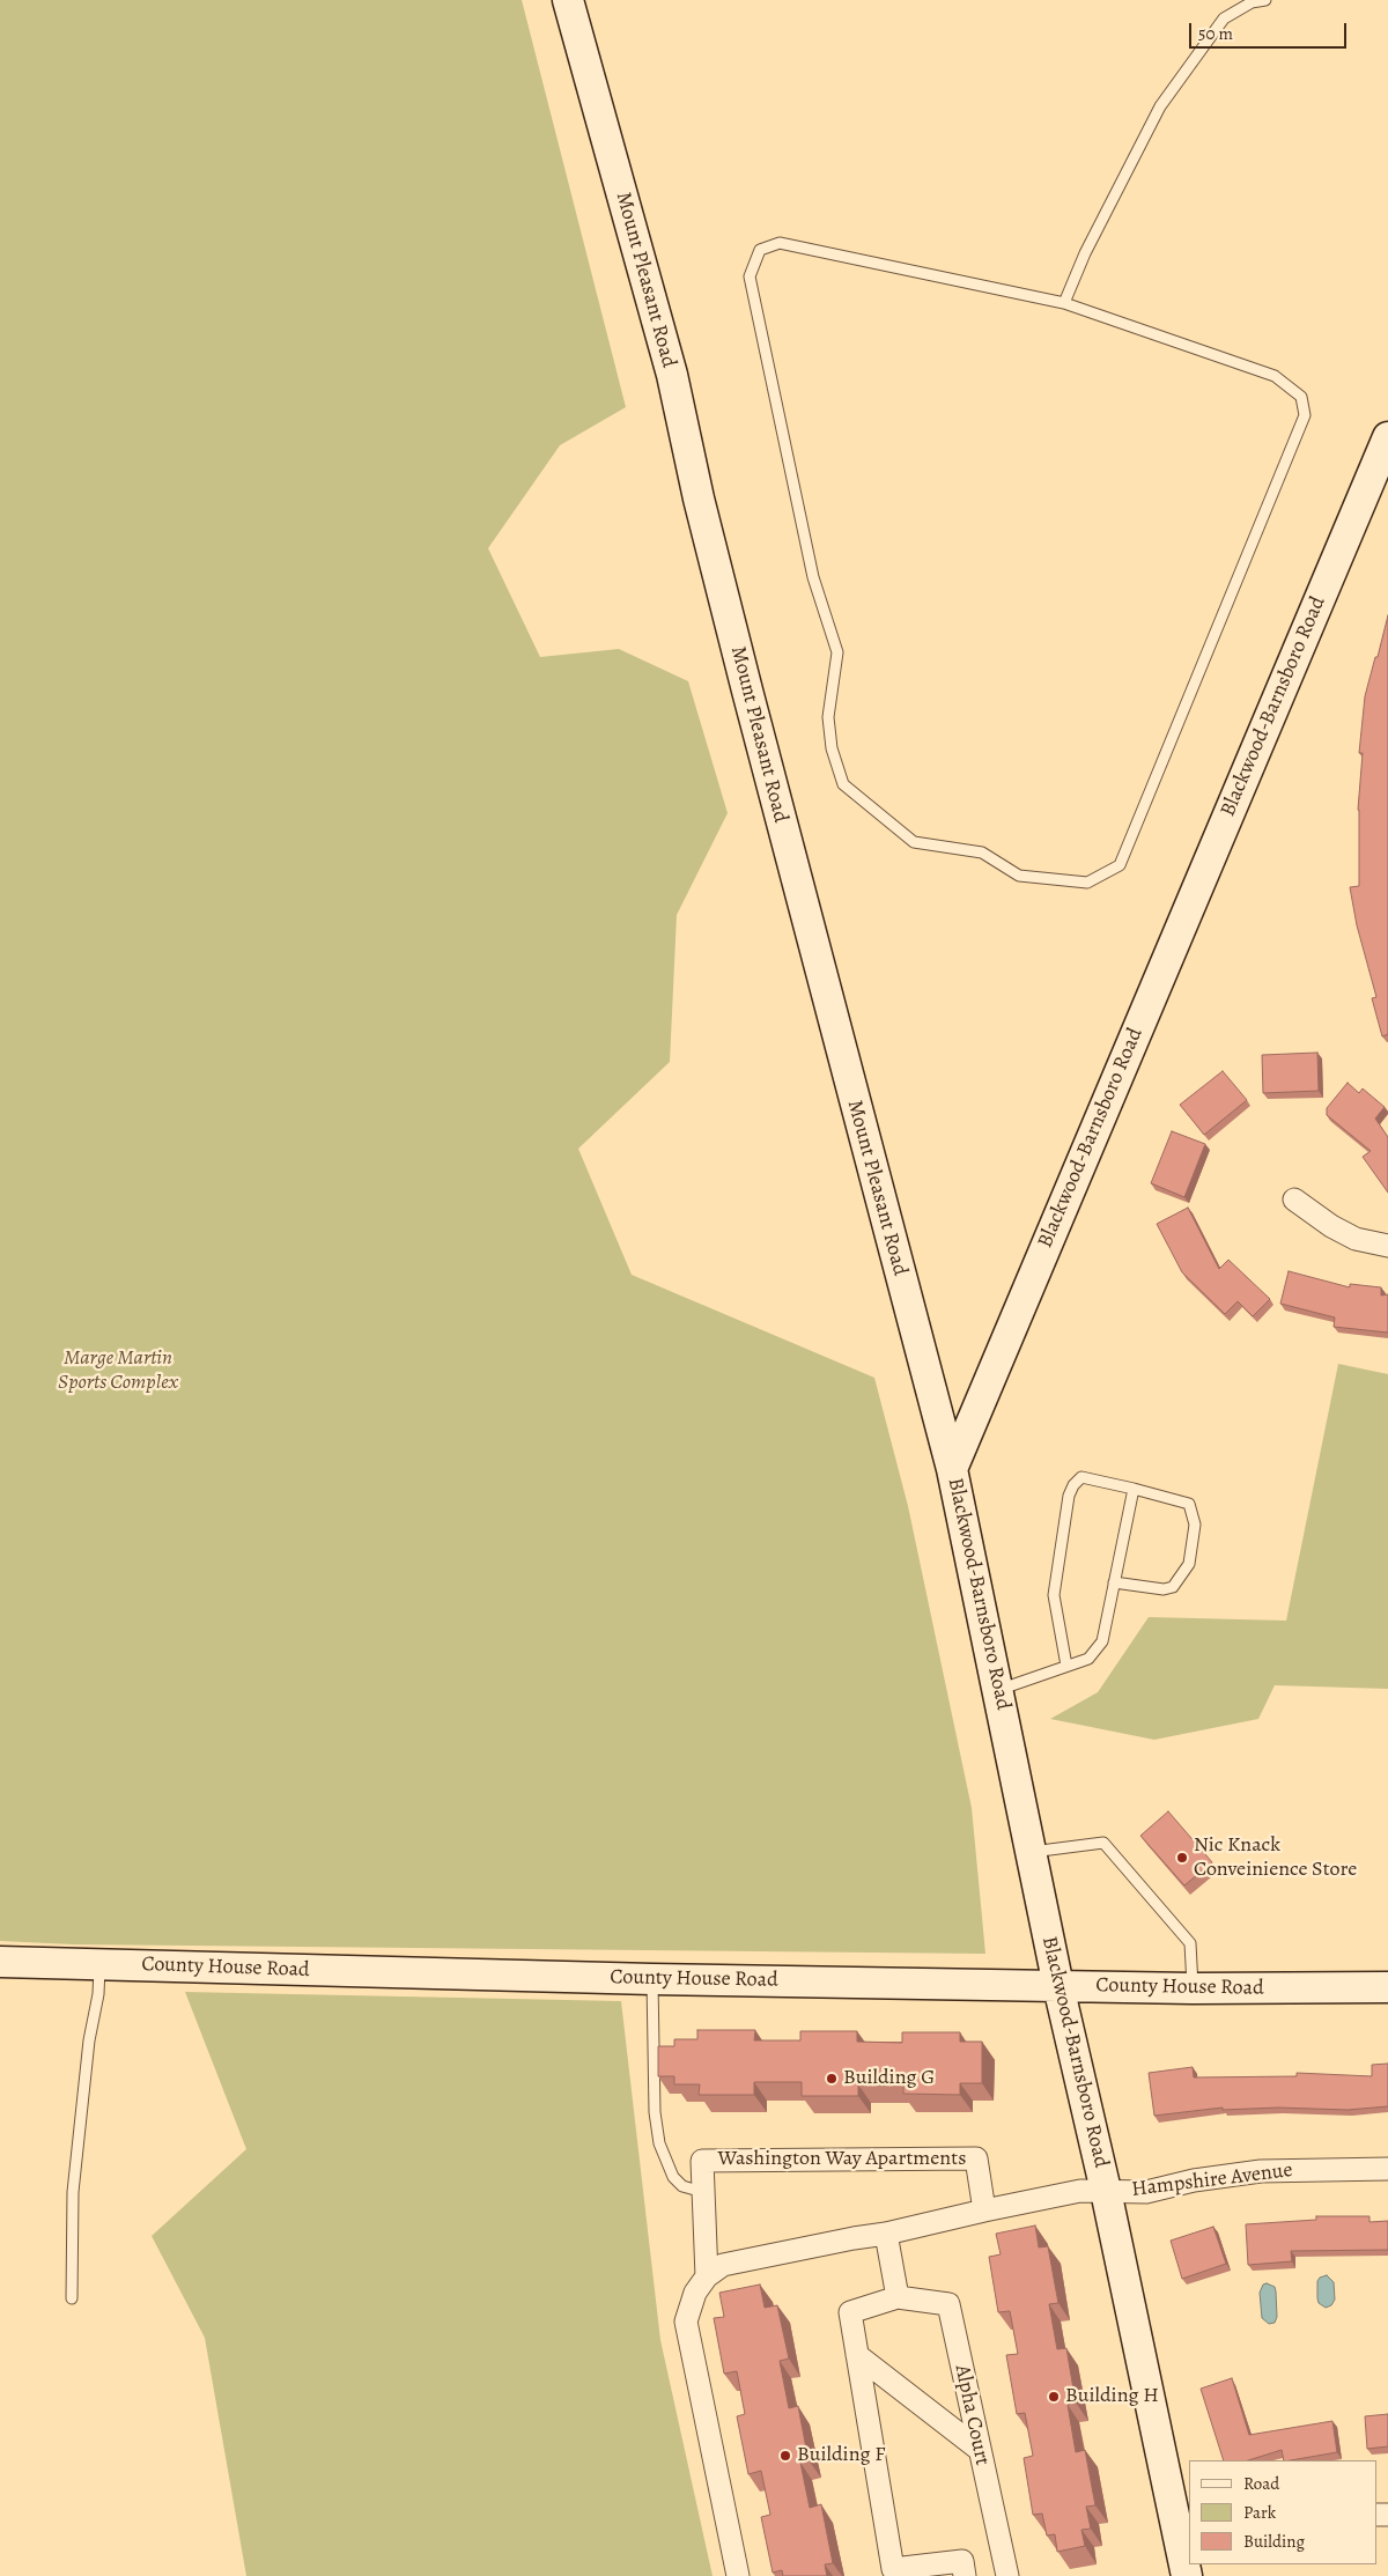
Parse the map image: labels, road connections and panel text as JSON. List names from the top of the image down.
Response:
{
  "streets": {
    "main road": ["Mount Pleasant Road", "Blackwood-Barnsboro Road", "County House Road"],
    "street": ["Washington Way Apartments", "Hampshire Avenue", "Alpha Court"]
  },
  "crossings": [
    ["Mount Pleasant Road", "Blackwood-Barnsboro Road"],
    ["Blackwood-Barnsboro Road", "County House Road"],
    ["Blackwood-Barnsboro Road", "Hampshire Avenue"]
  ],
  "parks": ["Marge Martin Sports Complex"],
  "places": [
    "Nic Knack Conveinience Store",
    "Building G",
    "Building H",
    "Building F"
  ],
  "legend": ["Road", "Park", "Building"],
  "scale_bar": "50 m"
}
